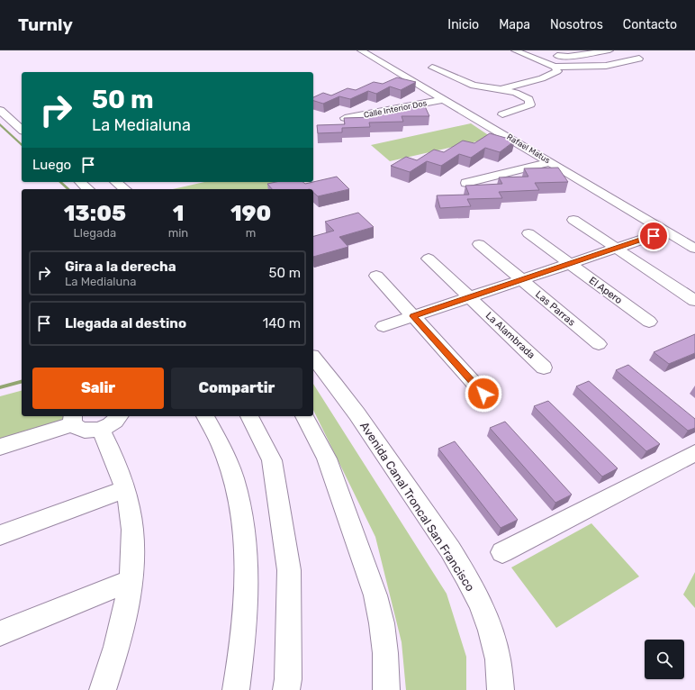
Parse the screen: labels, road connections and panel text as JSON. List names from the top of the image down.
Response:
{
  "streets": {
    "street": [
      "Calle Interior Dos",
      "Rafael Matus",
      "El Apero",
      "Las Parras",
      "La Alambrada",
      "Avenida Canal Troncal San Francisco"
    ]
  },
  "crossings": [
    ["Calle Interior Dos", "Rafael Matus"]
  ],
  "page": {
    "header": "Turnly",
    "nav": [
      "Inicio",
      "Mapa",
      "Nosotros",
      "Contacto"
    ],
    "turn": ["50 m", "La Medialuna"],
    "then": "Luego",
    "eta": [
      "13:05",
      "Llegada",
      "1",
      "min",
      "190",
      "m"
    ],
    "list": [
      {
        "name": "Gira a la derecha",
        "note": "La Medialuna",
        "value": "50 m"
      },
      {
        "name": "Llegada al destino",
        "value": "140 m"
      }
    ],
    "buttons": ["Salir", "Compartir"]
  }
}
